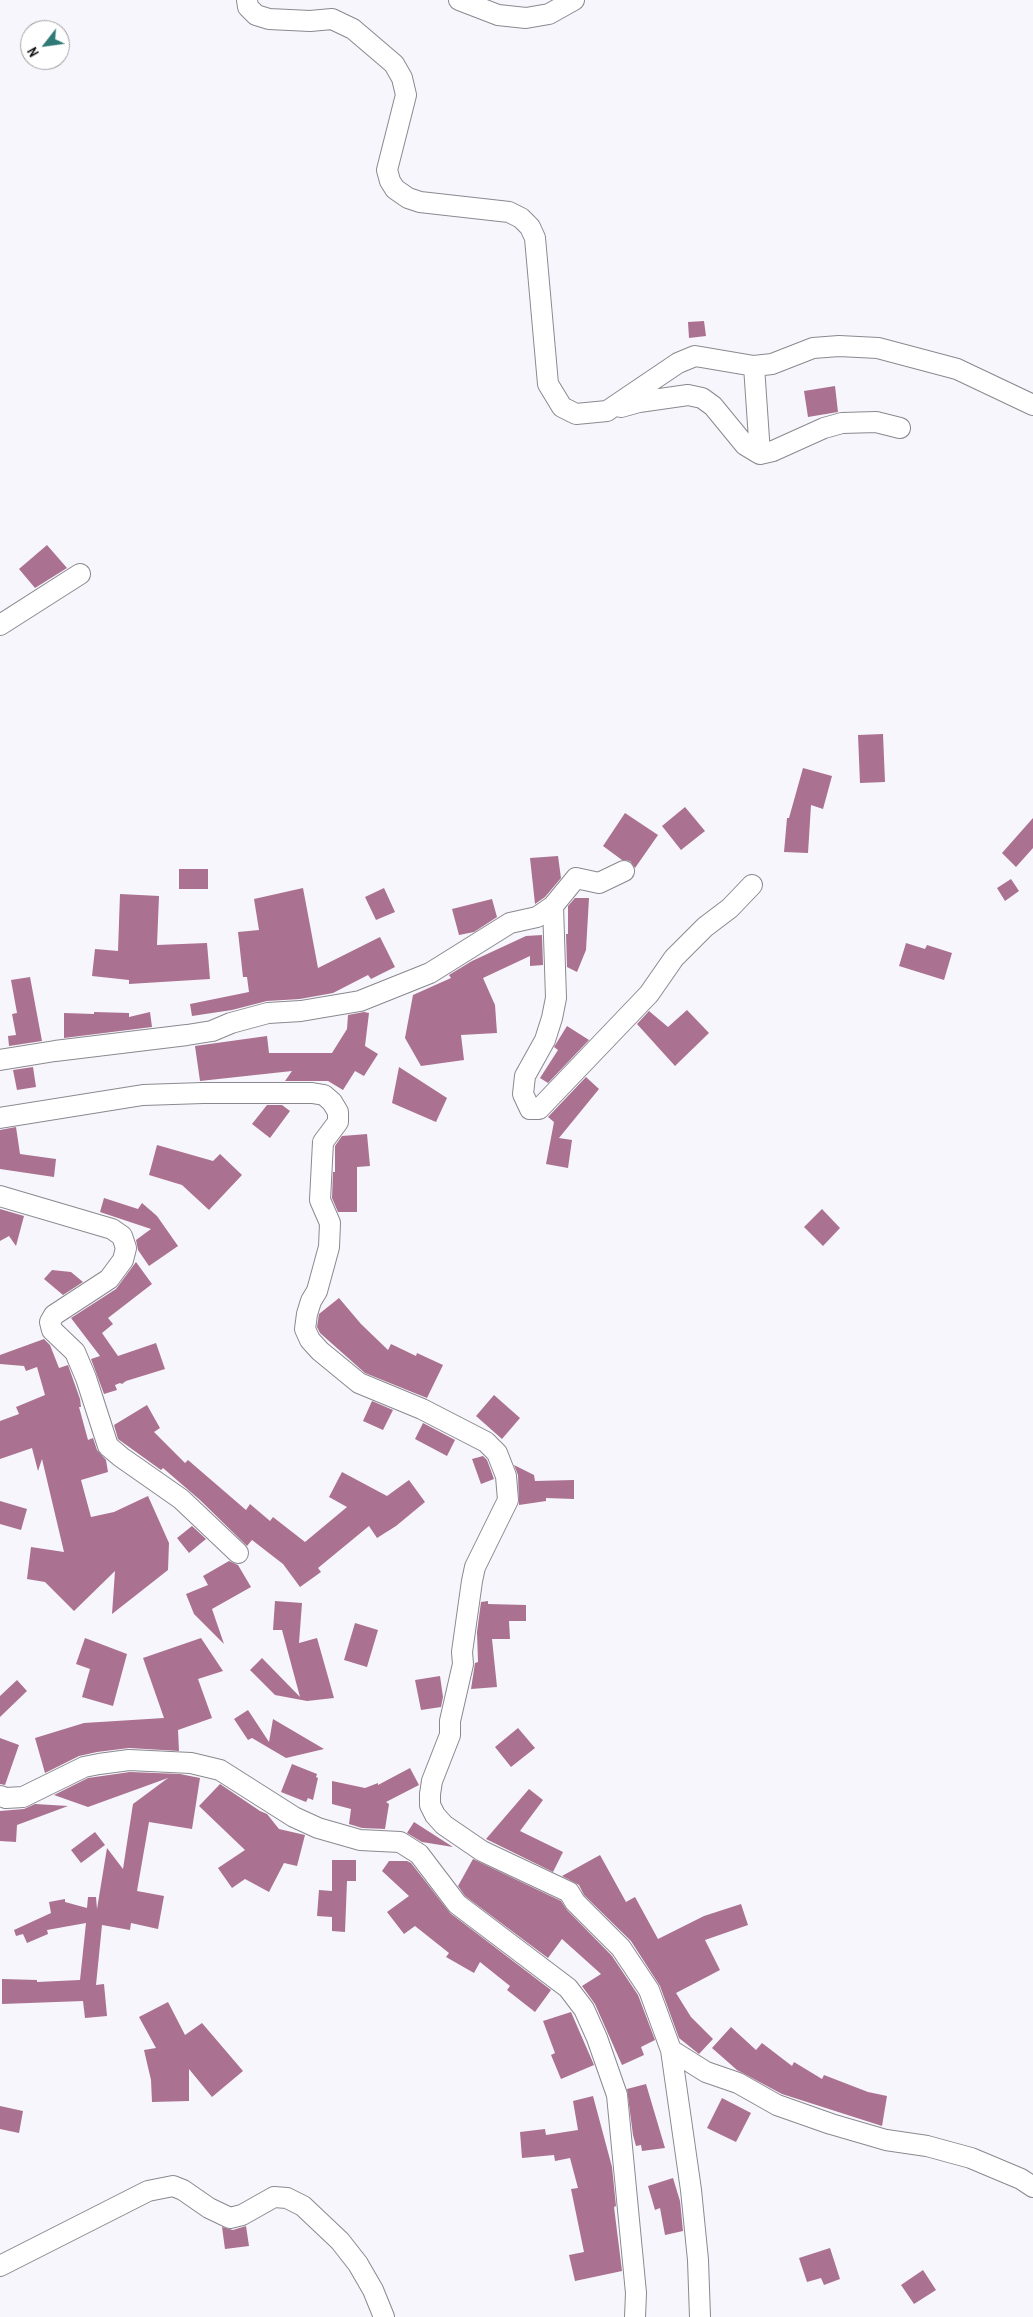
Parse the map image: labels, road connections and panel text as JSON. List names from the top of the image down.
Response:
{
  "north": "bottom left"
}
